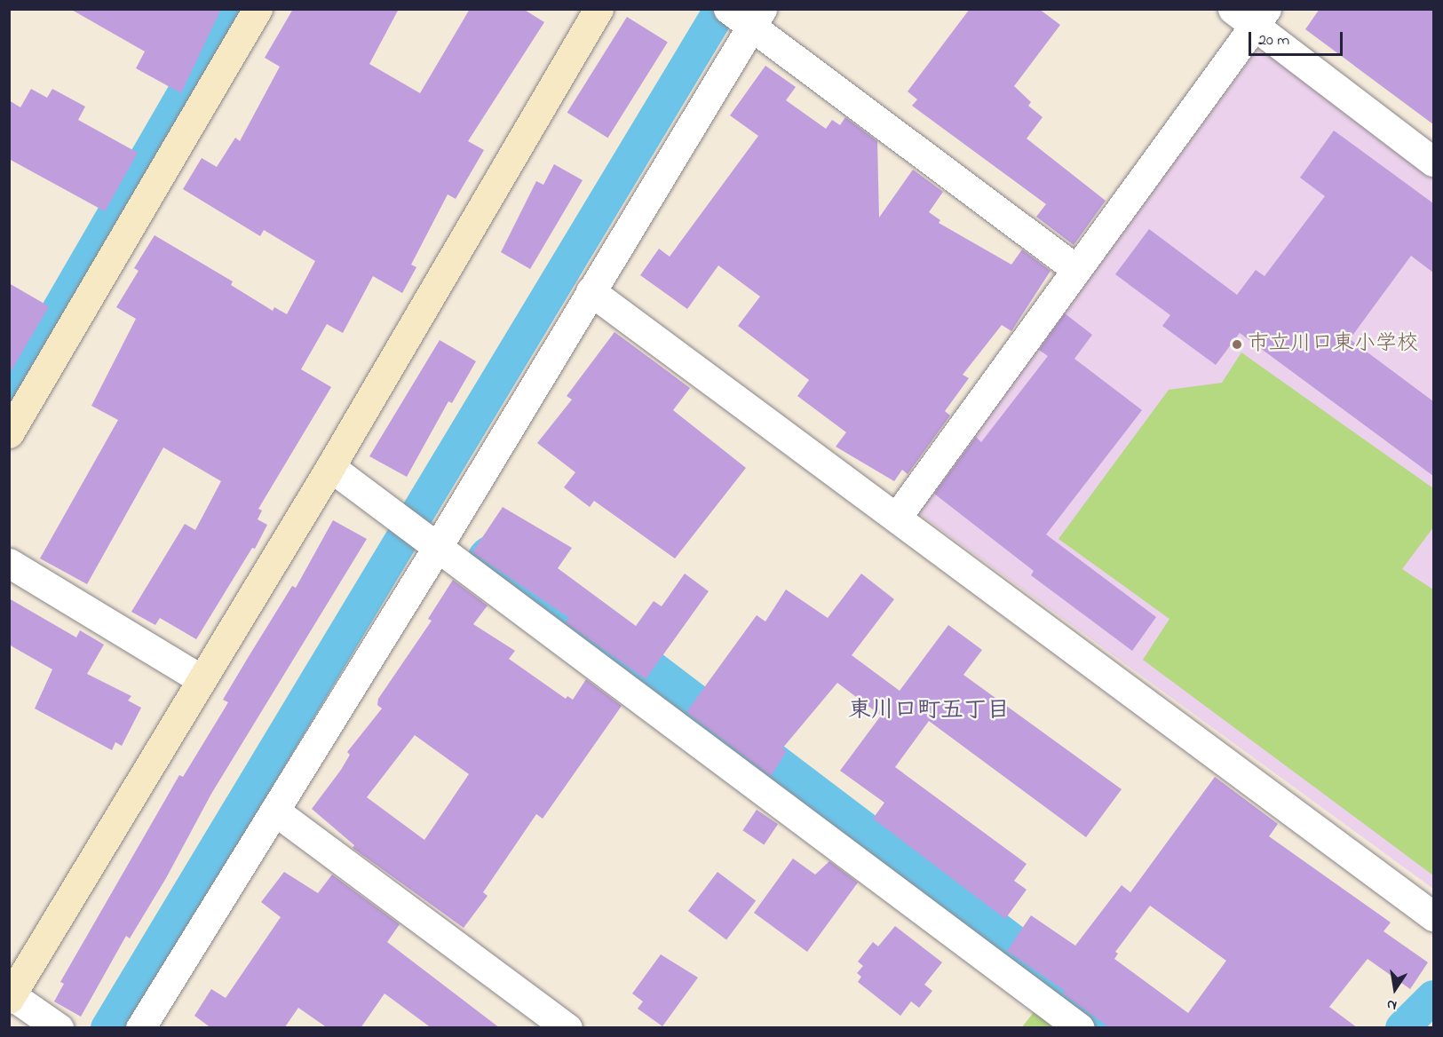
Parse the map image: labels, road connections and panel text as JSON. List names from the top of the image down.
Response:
{
  "districts": ["東川口町五丁目"],
  "places": ["市立川口東小学校"],
  "scale_bar": "20 m",
  "north": "bottom"
}
